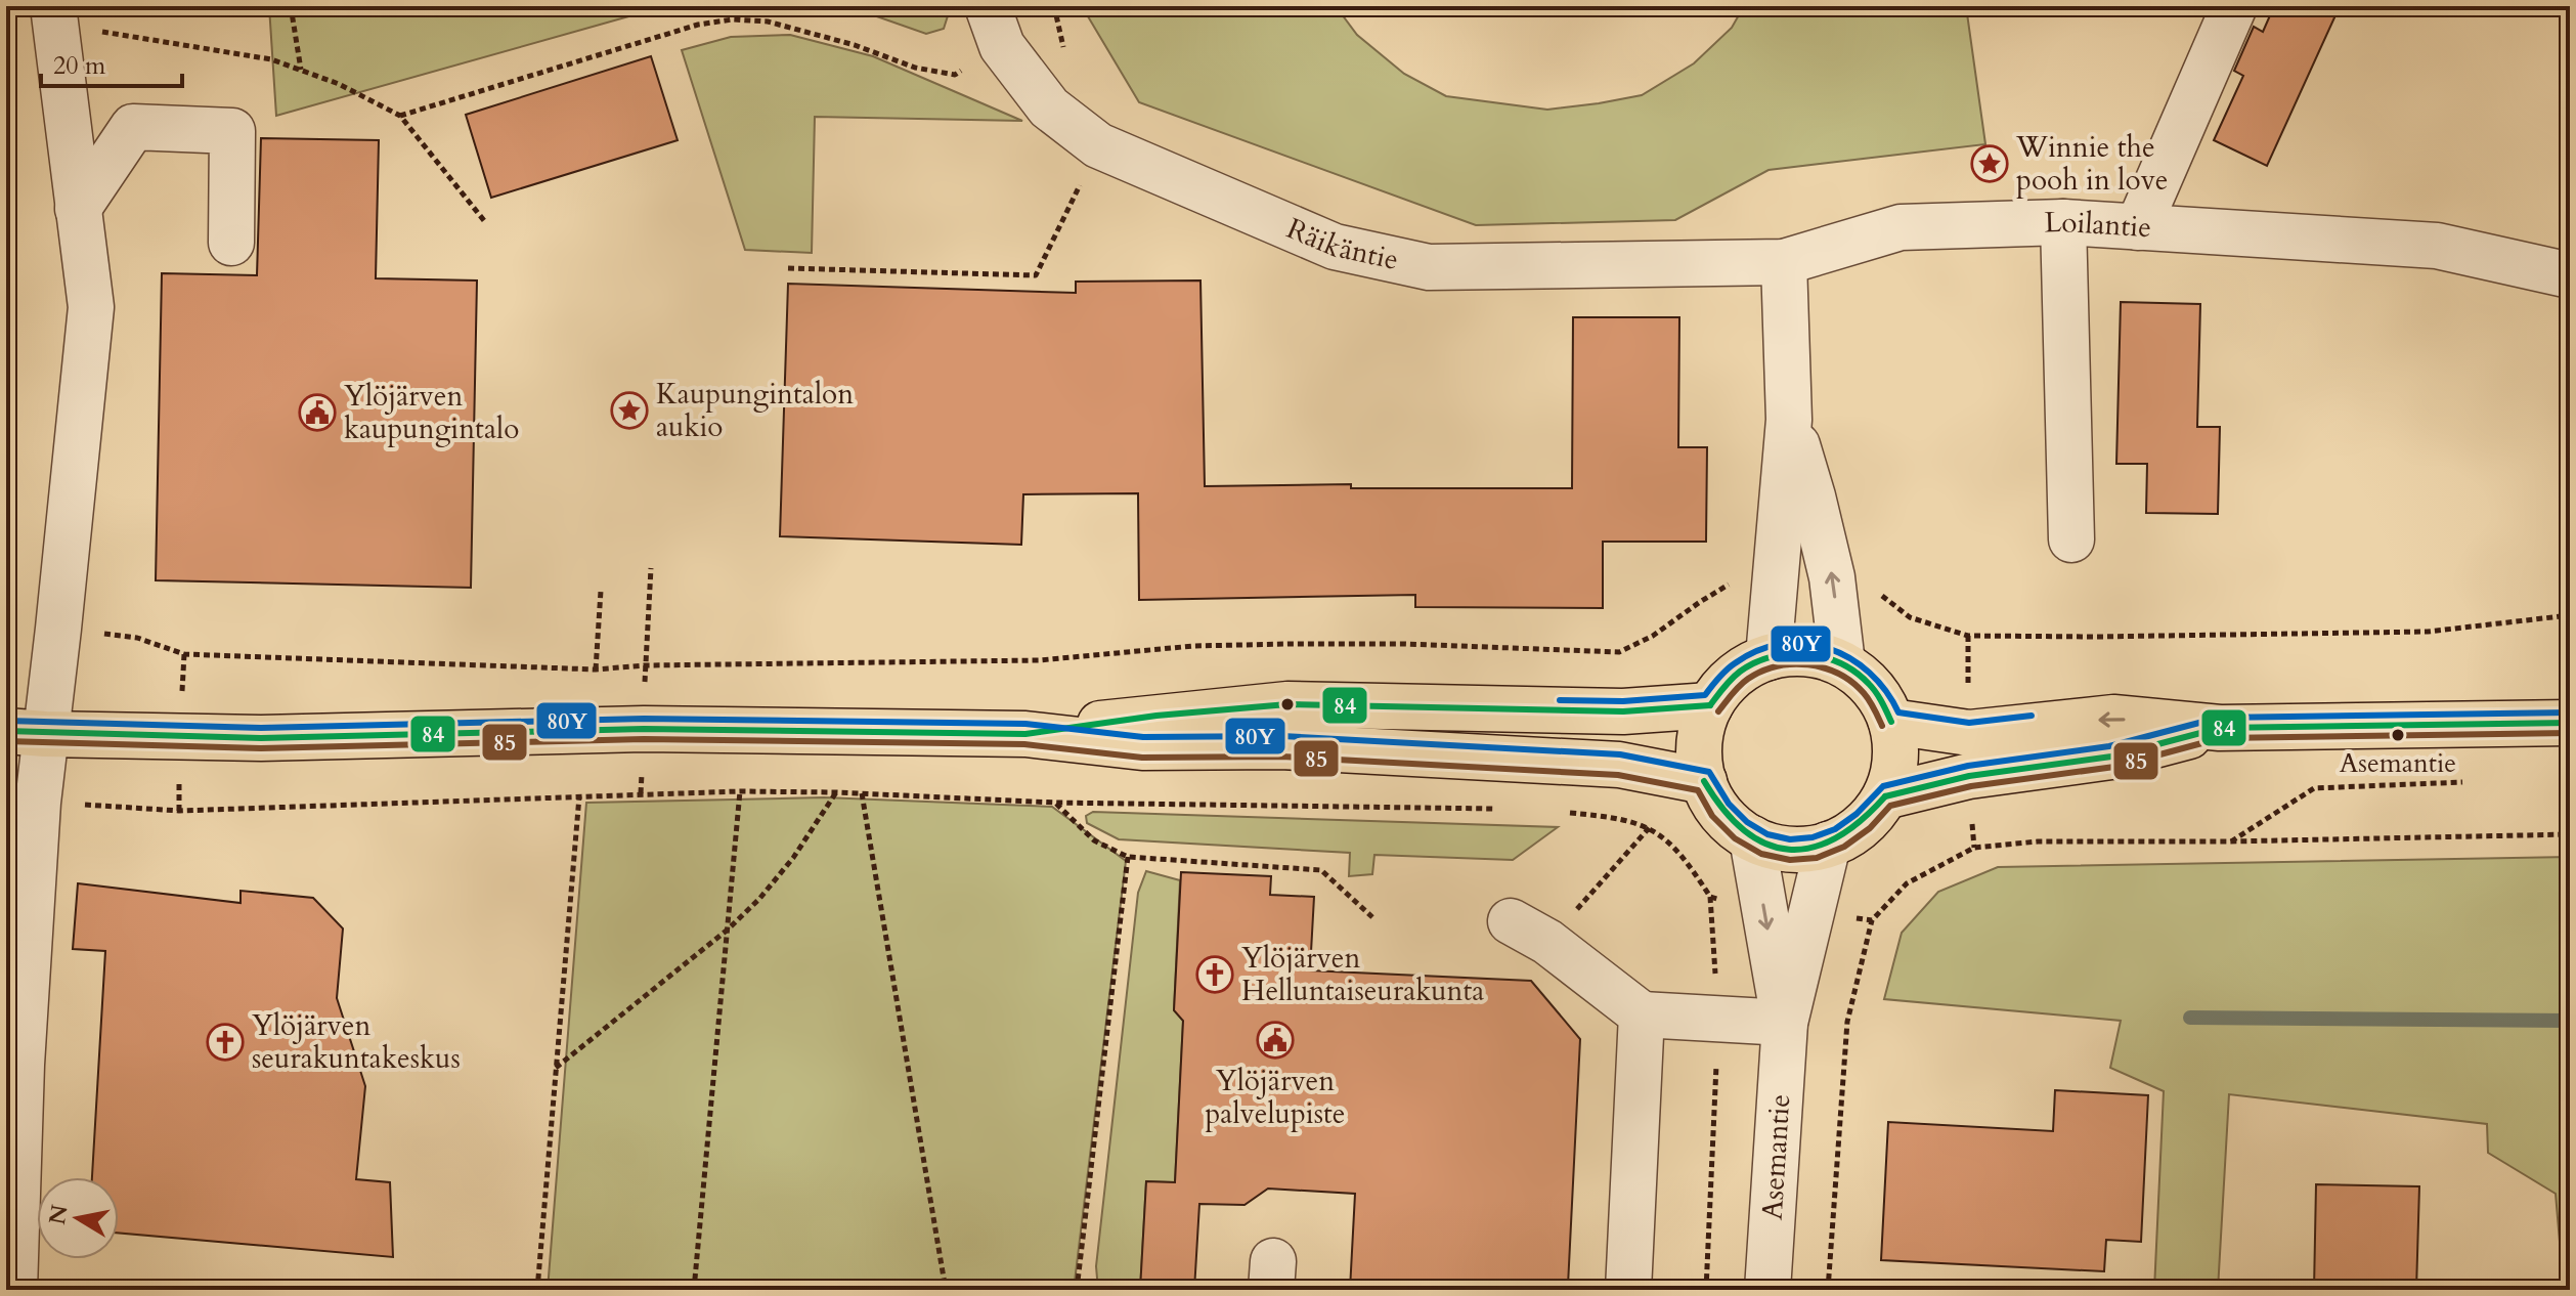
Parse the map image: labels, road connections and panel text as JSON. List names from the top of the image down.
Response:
{
  "streets": {
    "street": ["Loilantie", "Räikäntie", "Asemantie"]
  },
  "crossings": [
    ["Loilantie", "Räikäntie"]
  ],
  "places": {
    "place": ["Winnie the pooh in love", "Kaupungintalon aukio"],
    "public building": ["Ylöjärven kaupungintalo", "Ylöjärven palvelupiste"],
    "other": ["Asemantie"],
    "church": ["Ylöjärven Helluntaiseurakunta", "Ylöjärven seurakuntakeskus"]
  },
  "lines": ["transit line 80Y", "transit line 84", "transit line 85"],
  "scale_bar": "20 m",
  "north": "left"
}
